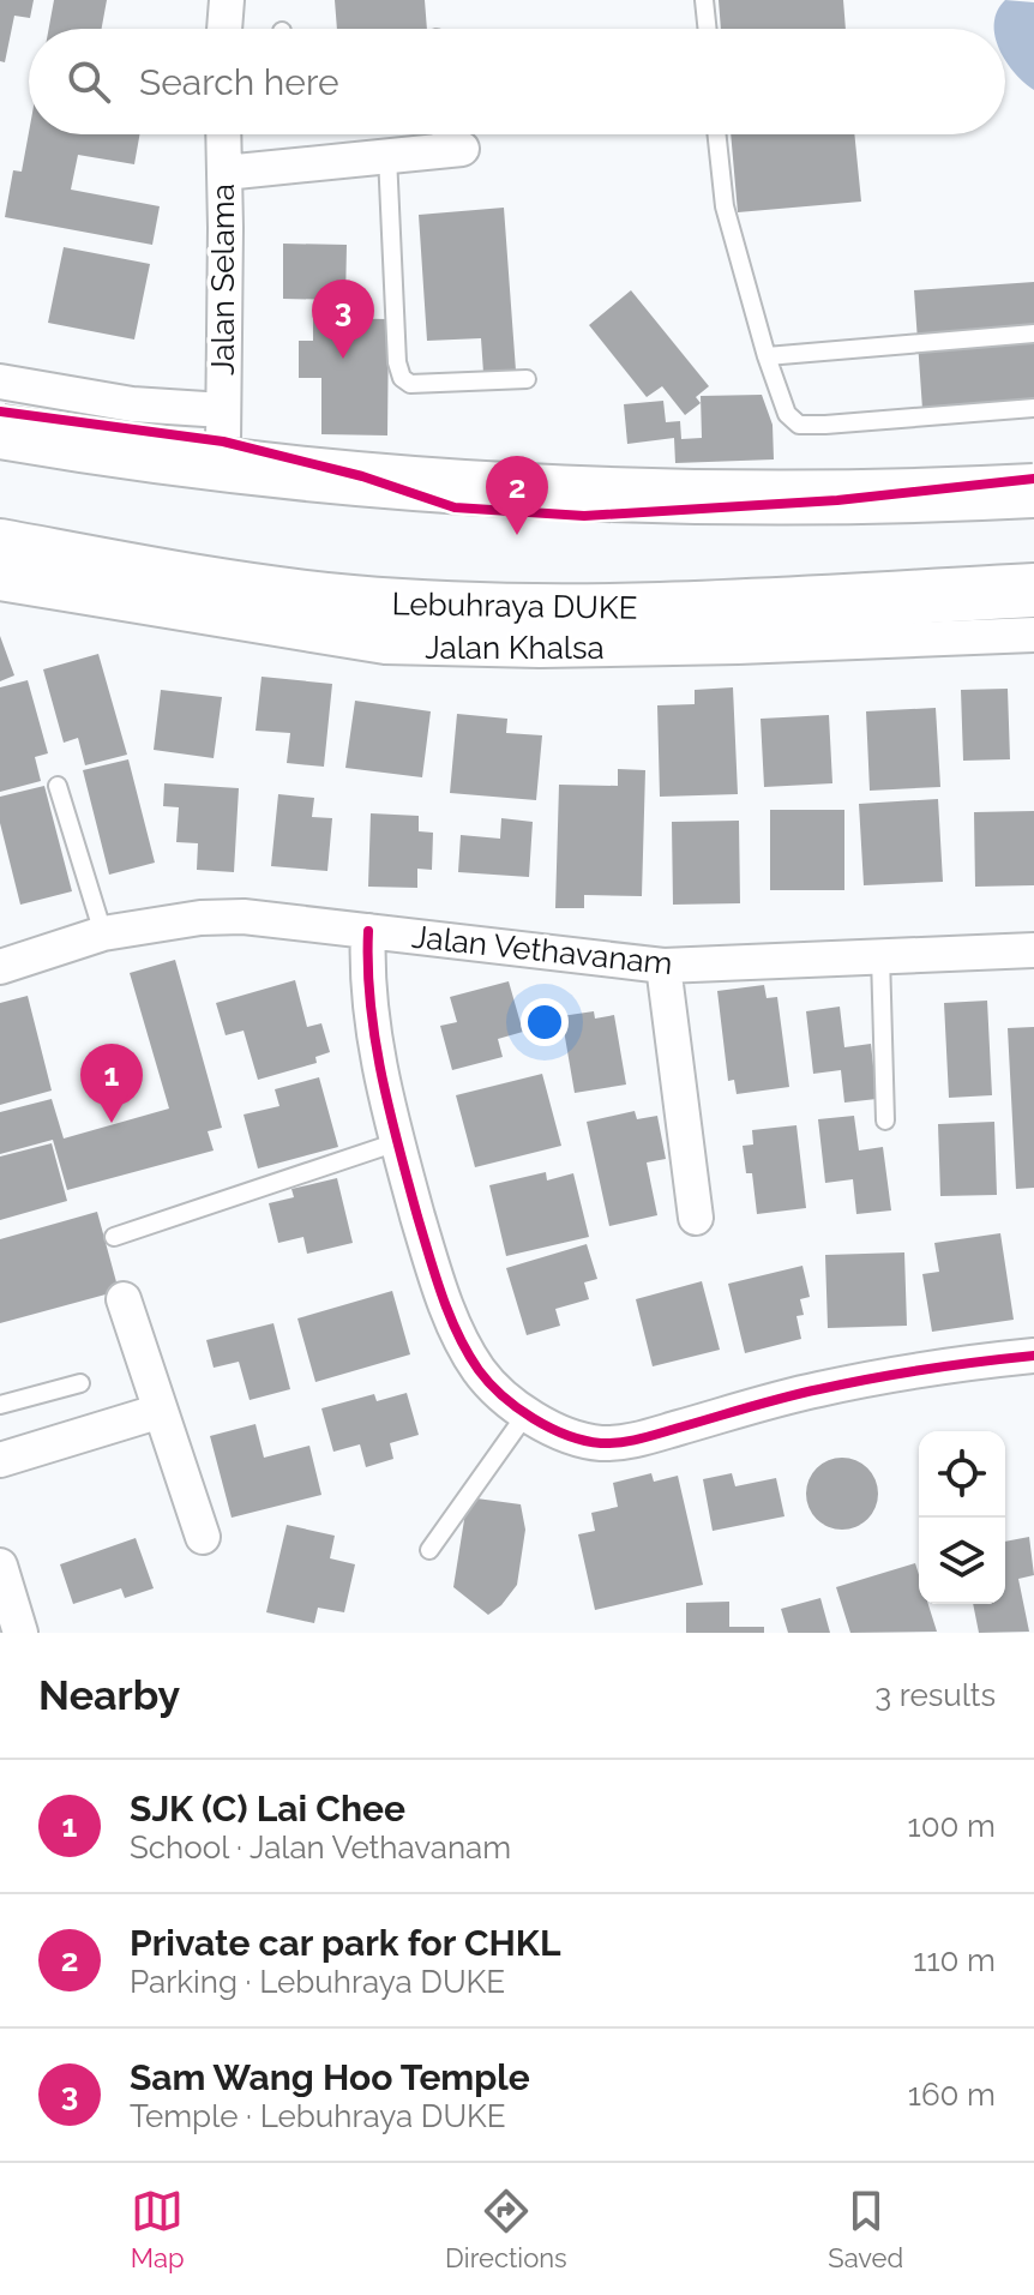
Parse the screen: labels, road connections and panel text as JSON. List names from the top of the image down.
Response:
{
  "streets": {
    "highway": ["Lebuhraya DUKE"],
    "street": ["Jalan Selama", "Jalan Khalsa", "Jalan Vethavanam"]
  },
  "page": {
    "search": "Search here",
    "pins": ["3", "2", "1"],
    "heading": ["Nearby", "3 results"],
    "list": [
      {
        "mark": "1",
        "name": "SJK (C) Lai Chee",
        "note": "School · Jalan Vethavanam",
        "value": "100 m"
      },
      {
        "mark": "2",
        "name": "Private car park for CHKL",
        "note": "Parking · Lebuhraya DUKE",
        "value": "110 m"
      },
      {
        "mark": "3",
        "name": "Sam Wang Hoo Temple",
        "note": "Temple · Lebuhraya DUKE",
        "value": "160 m"
      }
    ],
    "nav": ["Map", "Directions", "Saved"]
  }
}
